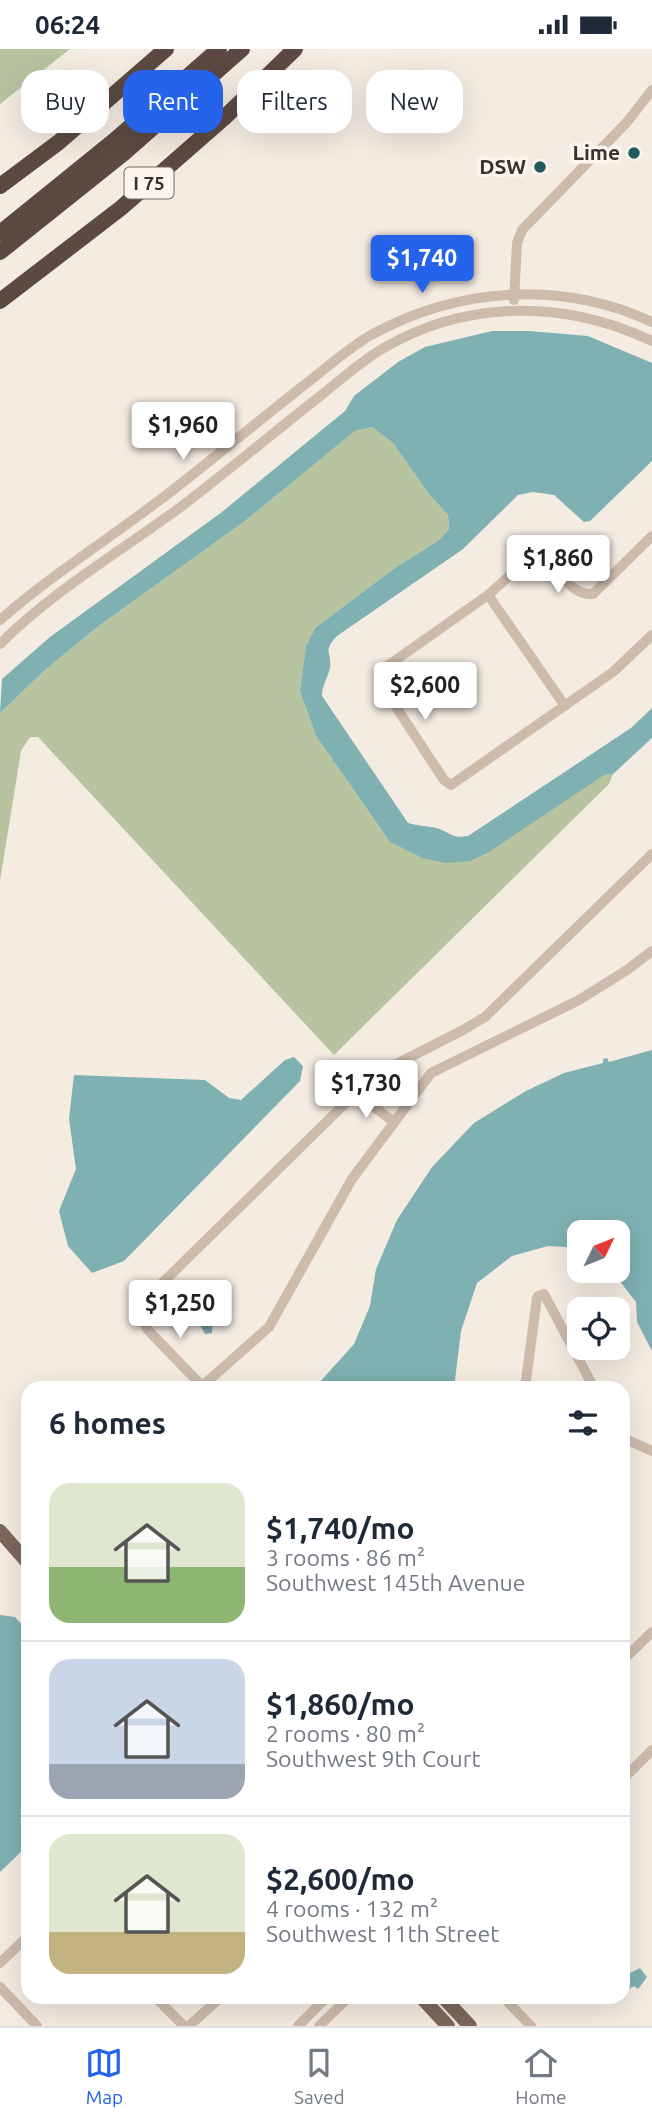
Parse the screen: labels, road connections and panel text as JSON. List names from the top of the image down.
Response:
{
  "streets": {
    "highway": ["I 75"]
  },
  "places": ["Lime", "DSW"],
  "north": "top right",
  "page": {
    "status": "06:24",
    "chip": [
      "Buy",
      "Rent",
      "Filters",
      "New"
    ],
    "price": [
      "$1,740",
      "$1,960",
      "$1,860",
      "$2,600",
      "$1,730",
      "$1,250"
    ],
    "heading": "6 homes",
    "list": [
      {
        "name": "$1,740/mo",
        "note": "3 rooms · 86 m² · Southwest 145th Avenue"
      },
      {
        "name": "$1,860/mo",
        "note": "2 rooms · 80 m² · Southwest 9th Court"
      },
      {
        "name": "$2,600/mo",
        "note": "4 rooms · 132 m² · Southwest 11th Street"
      }
    ],
    "tabs": ["Map", "Saved", "Home"]
  }
}
